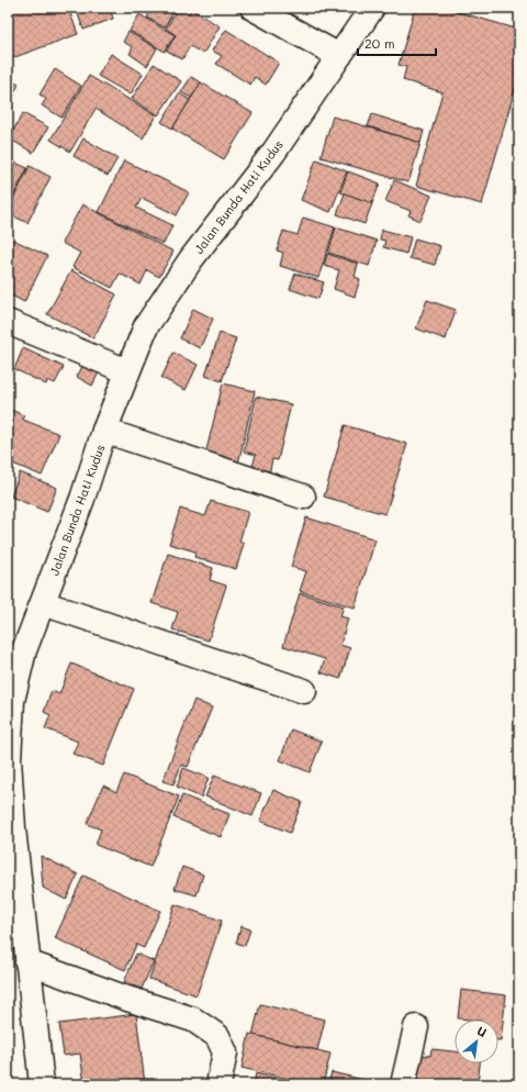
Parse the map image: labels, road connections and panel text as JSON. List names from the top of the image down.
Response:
{
  "streets": {
    "street": ["Jalan Bunda Hati Kudus"]
  },
  "scale_bar": "20 m",
  "north": "top right"
}
